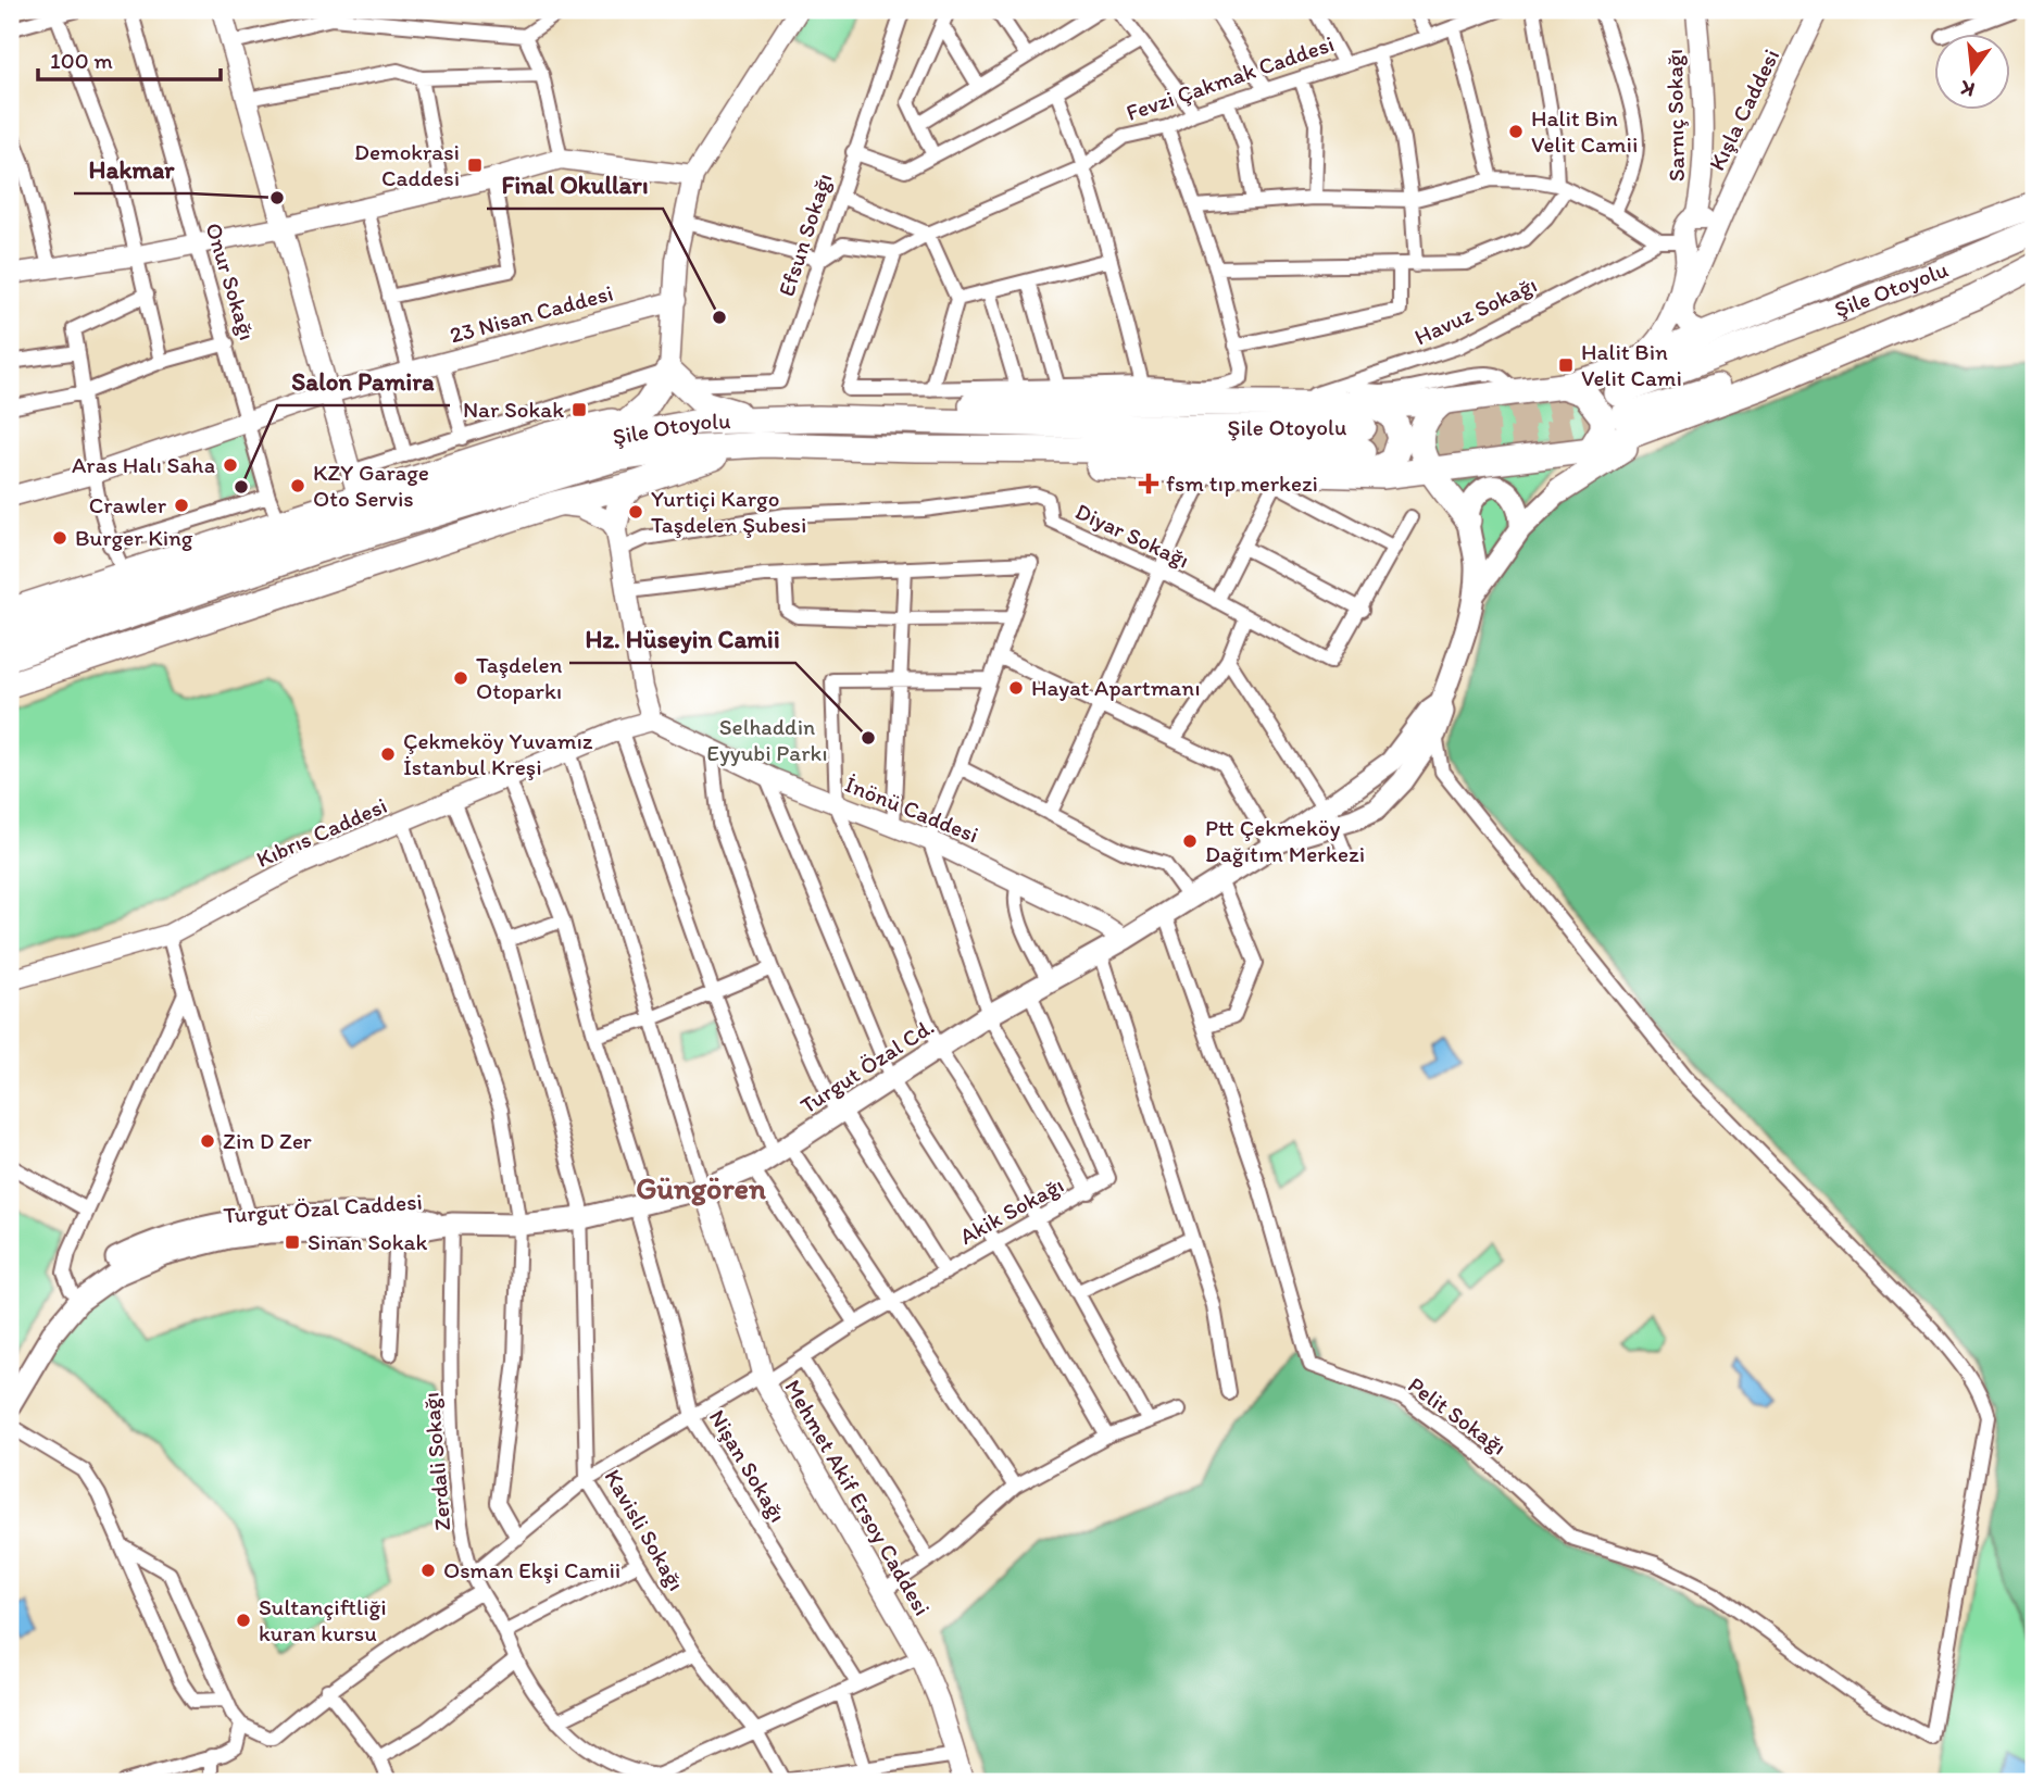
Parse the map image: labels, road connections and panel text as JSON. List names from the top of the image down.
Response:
{
  "streets": {
    "highway": ["Şile Otoyolu"],
    "main road": ["Turgut Özal Cd.", "Turgut Özal Caddesi"],
    "street": [
      "Fevzi Çakmak Caddesi",
      "Kışla Caddesi",
      "Sarnıç Sokağı",
      "Efsun Sokağı",
      "Onur Sokağı",
      "Havuz Sokağı",
      "23 Nisan Caddesi",
      "Diyar Sokağı",
      "İnönü Caddesi",
      "Kıbrıs Caddesi",
      "Akik Sokağı",
      "Pelit Sokağı",
      "Zerdali Sokağı",
      "Nişan Sokağı",
      "Mehmet Akif Ersoy Caddesi",
      "Kavisli Sokağı"
    ]
  },
  "crossings": [
    ["Kışla Caddesi", "Sarnıç Sokağı"],
    ["Kışla Caddesi", "Havuz Sokağı"],
    ["Sarnıç Sokağı", "Havuz Sokağı"],
    ["Onur Sokağı", "23 Nisan Caddesi"],
    ["İnönü Caddesi", "Kıbrıs Caddesi"],
    ["İnönü Caddesi", "Turgut Özal Cd."],
    ["Kıbrıs Caddesi", "Nişan Sokağı"],
    ["Kıbrıs Caddesi", "Kavisli Sokağı"],
    ["Turgut Özal Cd.", "Turgut Özal Caddesi"],
    ["Turgut Özal Cd.", "Akik Sokağı"],
    ["Turgut Özal Cd.", "Pelit Sokağı"],
    ["Turgut Özal Cd.", "Zerdali Sokağı"],
    ["Turgut Özal Cd.", "Nişan Sokağı"],
    ["Turgut Özal Cd.", "Mehmet Akif Ersoy Caddesi"],
    ["Turgut Özal Cd.", "Kavisli Sokağı"],
    ["Turgut Özal Caddesi", "Zerdali Sokağı"],
    ["Akik Sokağı", "Zerdali Sokağı"],
    ["Akik Sokağı", "Nişan Sokağı"],
    ["Akik Sokağı", "Mehmet Akif Ersoy Caddesi"],
    ["Akik Sokağı", "Kavisli Sokağı"],
    ["Zerdali Sokağı", "Nişan Sokağı"],
    ["Zerdali Sokağı", "Mehmet Akif Ersoy Caddesi"],
    ["Zerdali Sokağı", "Kavisli Sokağı"]
  ],
  "districts": ["Güngören"],
  "parks": ["Selhaddin Eyyubi Parkı"],
  "places": {
    "other": [
      "Halit Bin Velit Camii",
      "Hakmar",
      "Final Okulları",
      "Aras Halı Saha",
      "KZY Garage Oto Servis",
      "Salon Pamira",
      "Crawler",
      "Yurtiçi Kargo Taşdelen Şubesi",
      "Burger King",
      "Taşdelen Otoparkı",
      "Hayat Apartmanı",
      "Hz. Hüseyin Camii",
      "Çekmeköy Yuvamız İstanbul Kreşi",
      "Ptt Çekmeköy Dağıtım Merkezi",
      "Zin D Zer",
      "Osman Ekşi Camii",
      "Sultançiftliği kuran kursu"
    ],
    "transit": [
      "Demokrasi Caddesi",
      "Halit Bin Velit Cami",
      "Nar Sokak",
      "Sinan Sokak"
    ],
    "health": ["fsm tıp merkezi"]
  },
  "scale_bar": "100 m",
  "north": "bottom"
}
